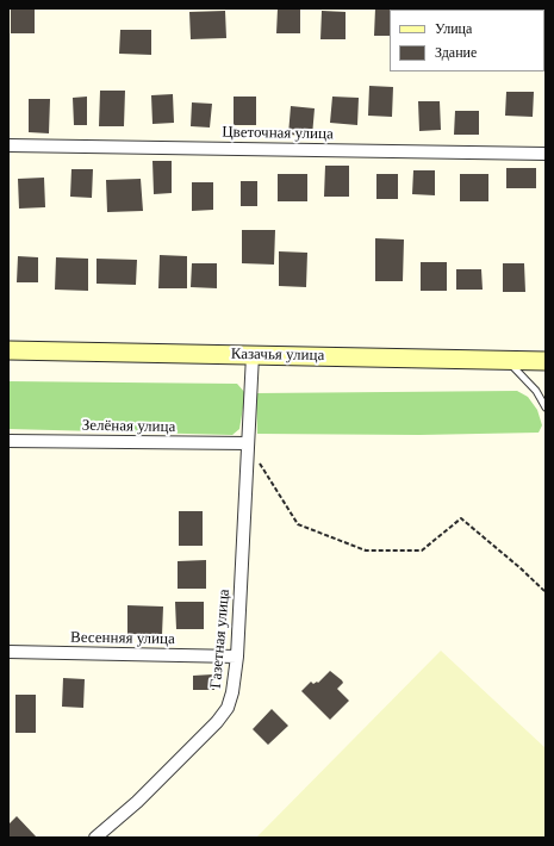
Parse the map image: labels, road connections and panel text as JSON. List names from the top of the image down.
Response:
{
  "streets": {
    "main road": ["Казачья улица"],
    "street": [
      "Цветочная улица",
      "Зелёная улица",
      "Весенняя улица",
      "Газетная улица"
    ]
  },
  "crossings": [
    ["Казачья улица", "Газетная улица"],
    ["Зелёная улица", "Газетная улица"],
    ["Весенняя улица", "Газетная улица"]
  ],
  "legend": ["Улица", "Здание"]
}
